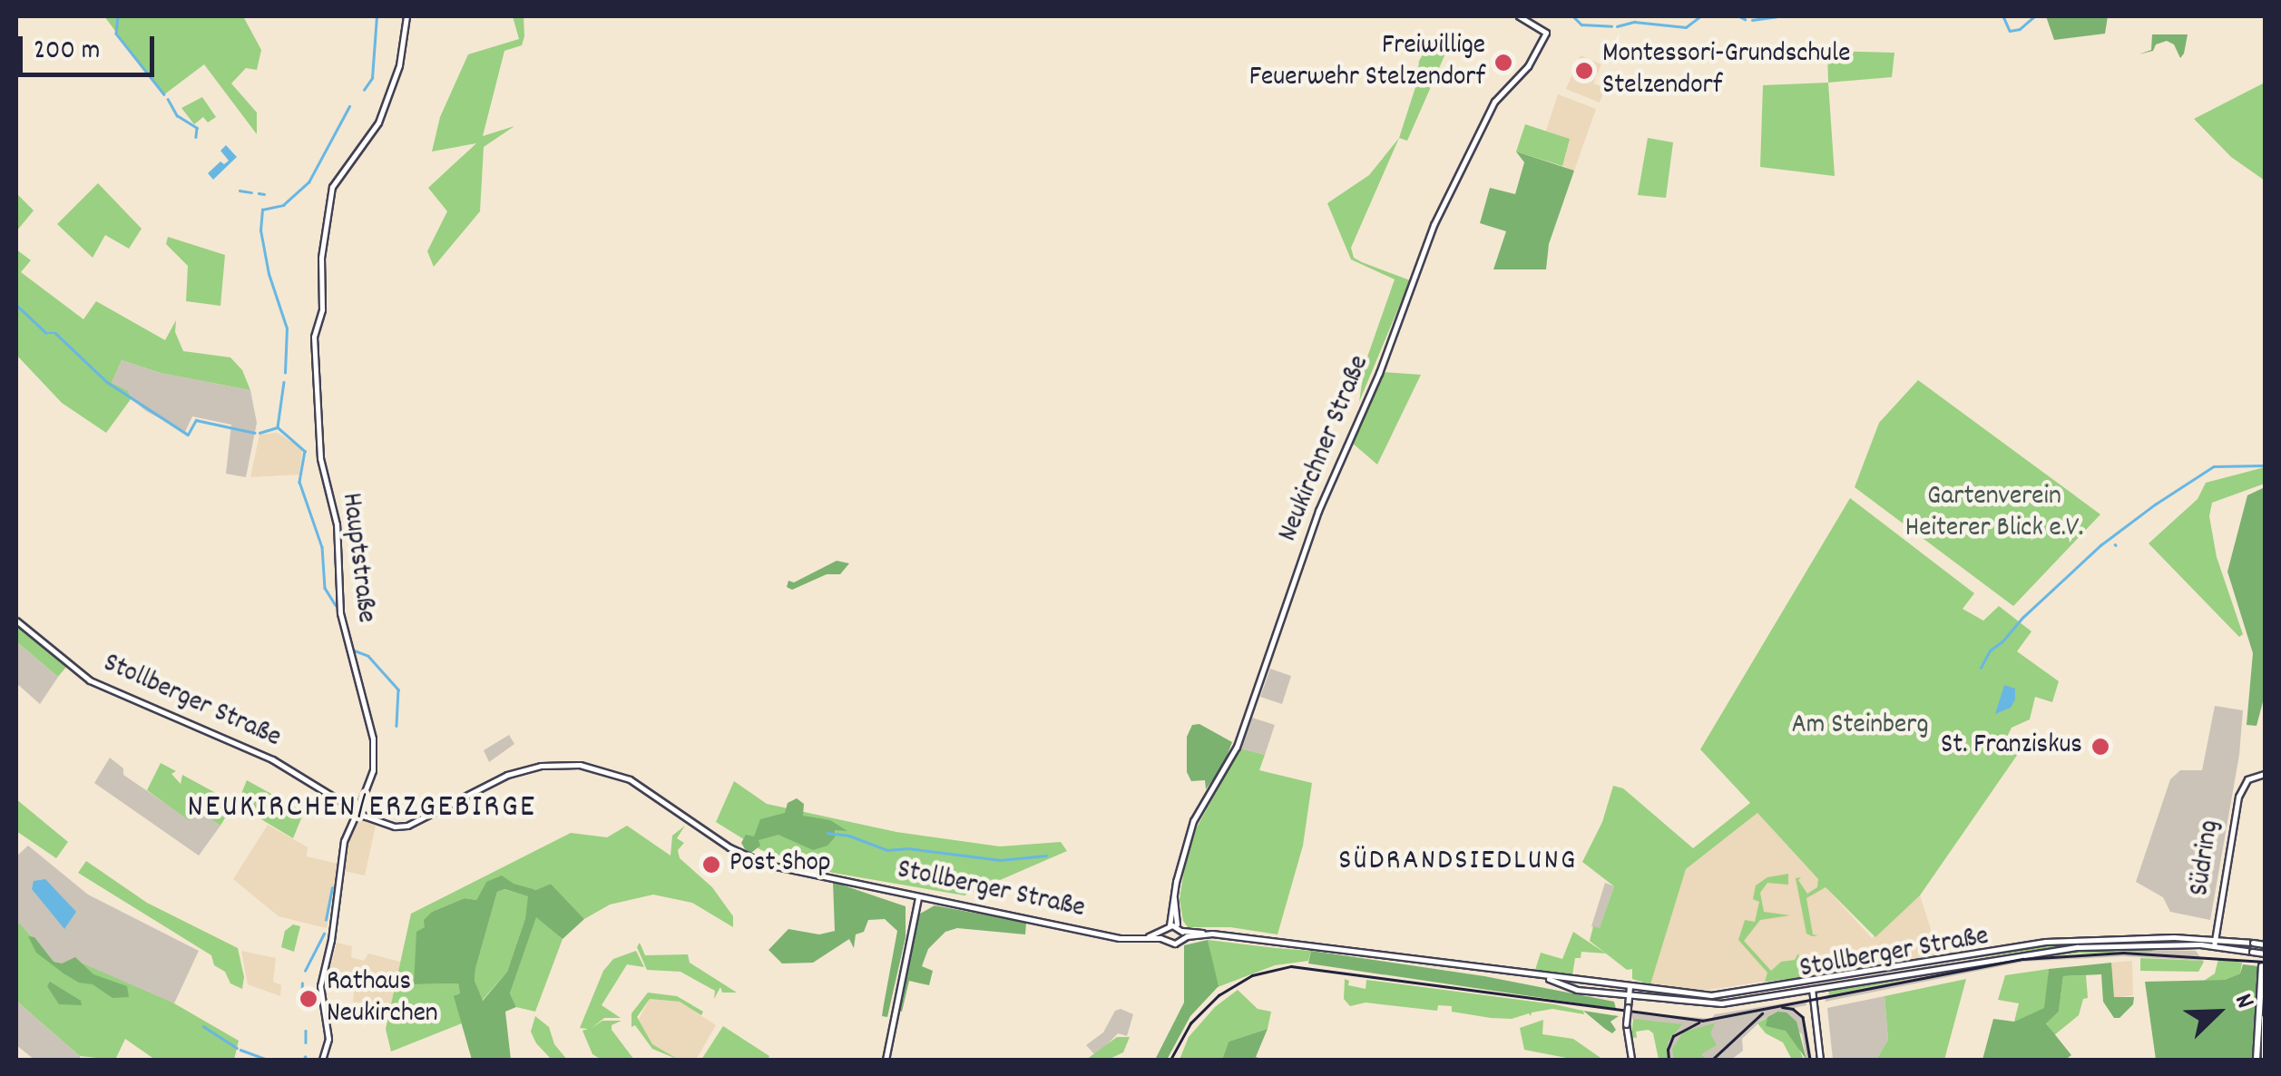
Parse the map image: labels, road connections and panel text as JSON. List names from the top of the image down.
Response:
{
  "streets": {
    "main road": [
      "Neukirchner Straße",
      "Hauptstraße",
      "Stollberger Straße",
      "Südring"
    ]
  },
  "crossings": [
    ["Neukirchner Straße", "Stollberger Straße"],
    ["Hauptstraße", "Stollberger Straße"],
    ["Stollberger Straße", "Südring"]
  ],
  "districts": ["NEUKIRCHEN/ERZGEBIRGE", "SÜDRANDSIEDLUNG"],
  "parks": ["Gartenverein Heiterer Blick e.V.", "Am Steinberg"],
  "places": [
    "Freiwillige Feuerwehr Stelzendorf",
    "Montessori-Grundschule Stelzendorf",
    "St. Franziskus",
    "Post Shop",
    "Rathaus Neukirchen"
  ],
  "scale_bar": "200 m",
  "north": "top right"
}
